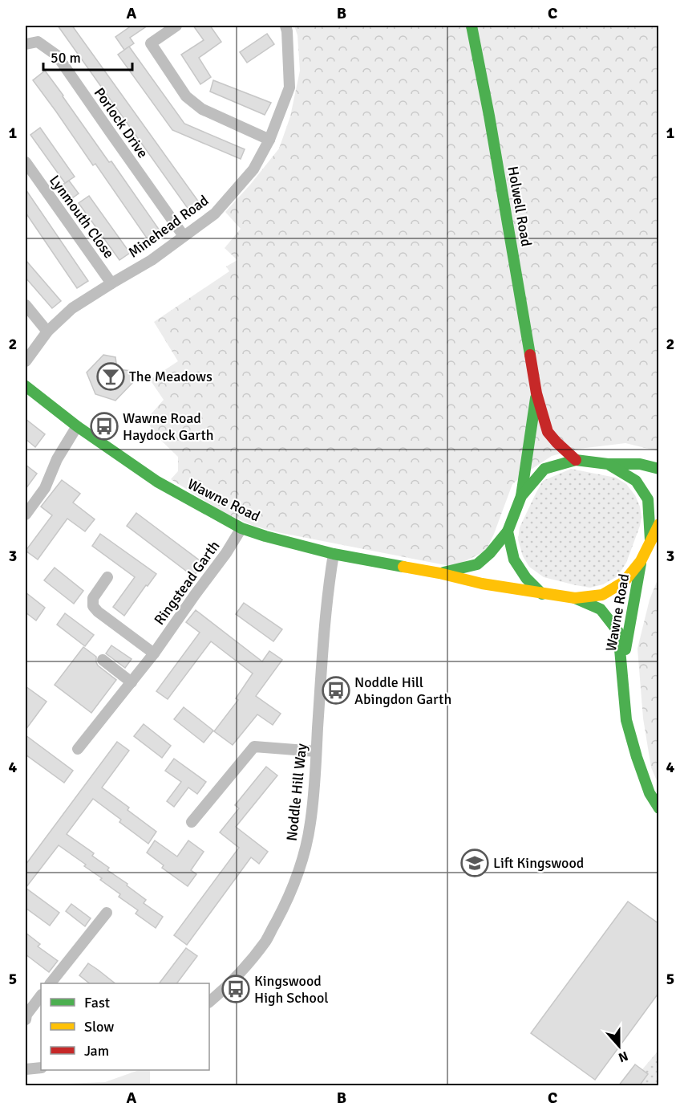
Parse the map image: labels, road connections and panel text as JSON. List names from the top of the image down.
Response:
{
  "streets": {
    "street": [
      "Porlock Drive",
      "Holwell Road",
      "Lynmouth Close",
      "Minehead Road",
      "Wawne Road",
      "Ringstead Garth",
      "Noddle Hill Way"
    ]
  },
  "crossings": [
    ["Porlock Drive", "Minehead Road"],
    ["Holwell Road", "Wawne Road"],
    ["Lynmouth Close", "Minehead Road"],
    ["Wawne Road", "Ringstead Garth"],
    ["Wawne Road", "Noddle Hill Way"]
  ],
  "places": {
    "bar": ["The Meadows"],
    "bus stop": ["Wawne Road Haydock Garth", "Noddle Hill Abingdon Garth", "Kingswood High School"],
    "school or university": ["Lift Kingswood"]
  },
  "legend": ["Fast", "Slow", "Jam"],
  "scale_bar": "50 m",
  "north": "bottom",
  "grid": {
    "columns": ["A", "B", "C"],
    "rows": [
      "1",
      "2",
      "3",
      "4",
      "5"
    ]
  }
}
